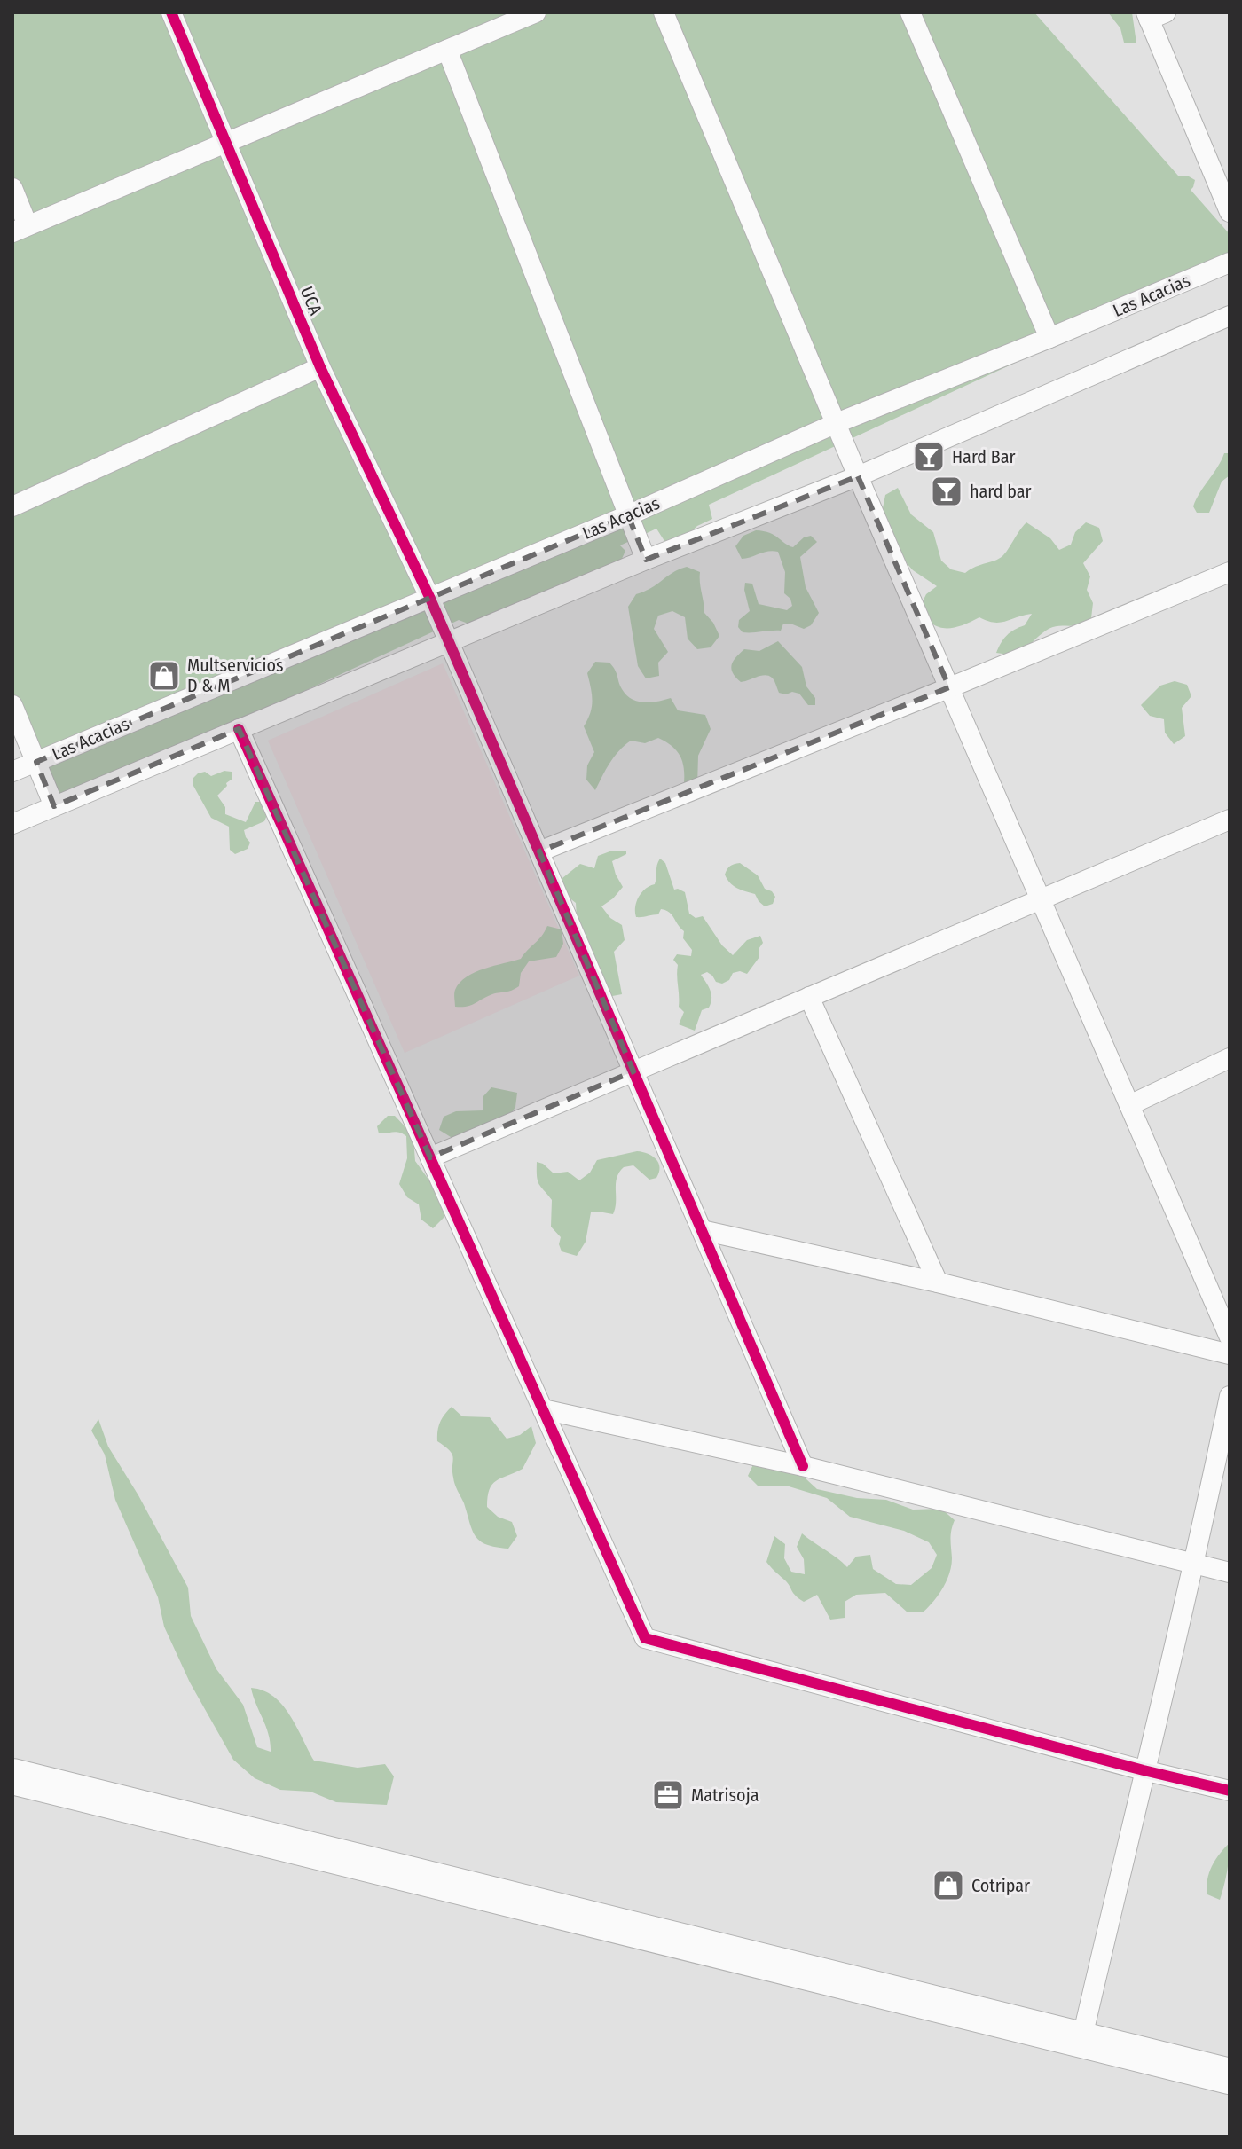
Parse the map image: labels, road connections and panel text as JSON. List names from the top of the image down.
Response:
{
  "streets": {
    "street": ["Las Acacias", "UCA"]
  },
  "crossings": [
    ["Las Acacias", "UCA"]
  ],
  "places": {
    "bar": ["Hard Bar", "hard bar"],
    "shop": ["Multservicios D & M", "Cotripar"],
    "office": ["Matrisoja"]
  }
}
